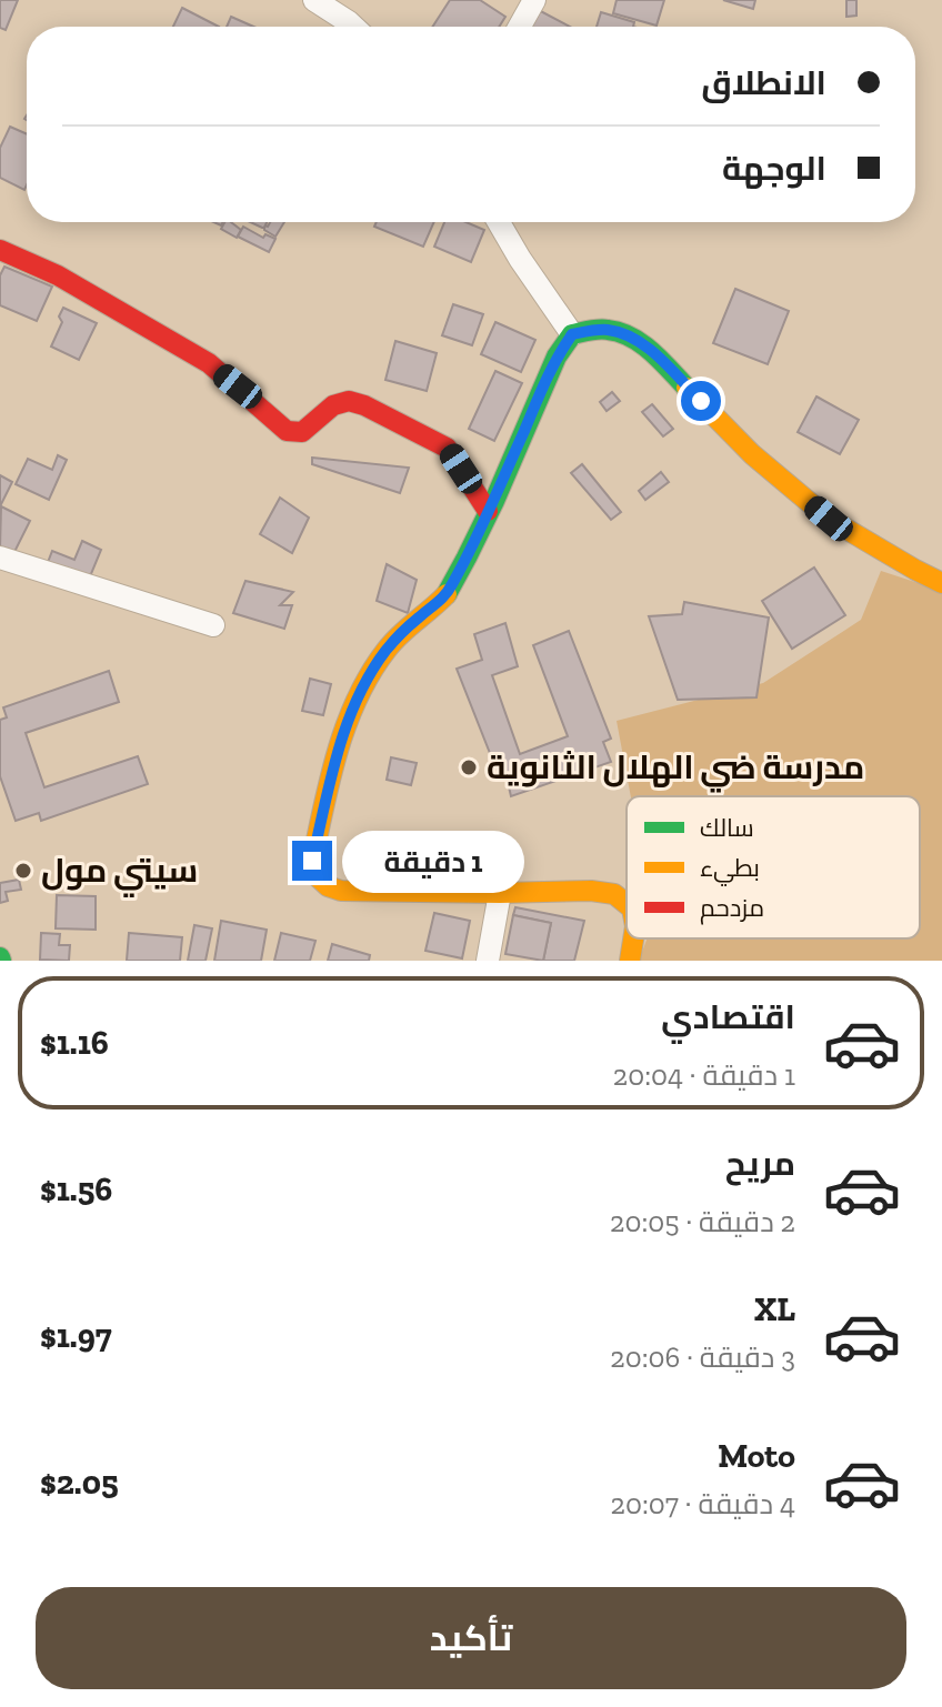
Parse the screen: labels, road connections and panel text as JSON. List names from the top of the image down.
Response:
{
  "places": ["مدرسة ضي الهلال الثانوية", "سيتي مول"],
  "legend": ["سالك", "بطيء", "مزدحم"],
  "page": {
    "banner": ["الانطلاق", "الوجهة"],
    "bubble": "1 دقيقة",
    "list": [
      {
        "name": "اقتصادي",
        "note": "1 دقيقة · 20:04",
        "value": "$1.16"
      },
      {
        "name": "مريح",
        "note": "2 دقيقة · 20:05",
        "value": "$1.56"
      },
      {
        "name": "XL",
        "note": "3 دقيقة · 20:06",
        "value": "$1.97"
      },
      {
        "name": "Moto",
        "note": "4 دقيقة · 20:07",
        "value": "$2.05"
      }
    ],
    "buttons": "تأكيد"
  }
}
